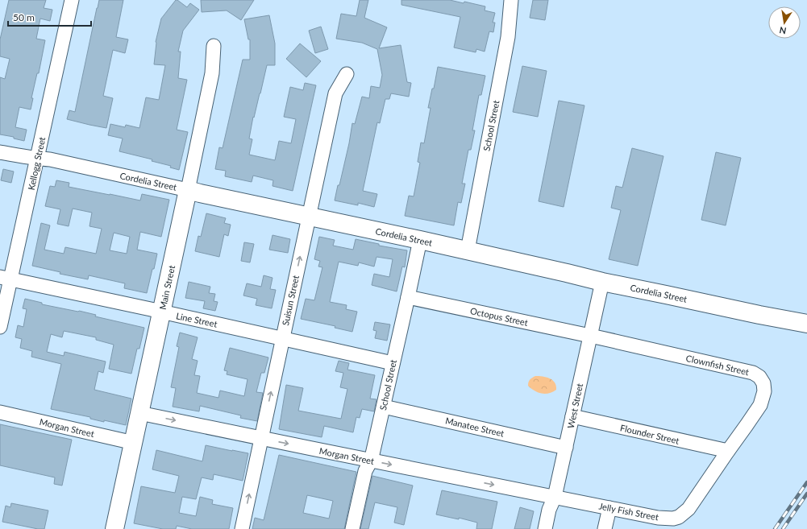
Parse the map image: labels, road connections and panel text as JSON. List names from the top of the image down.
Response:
{
  "streets": {
    "main road": ["Cordelia Street", "Main Street"],
    "street": [
      "School Street",
      "Kellogg Street",
      "Suisun Street",
      "Octopus Street",
      "Line Street",
      "Clownfish Street",
      "West Street",
      "Manatee Street",
      "Morgan Street",
      "Flounder Street",
      "Jelly Fish Street"
    ]
  },
  "crossings": [
    ["School Street", "Cordelia Street"],
    ["School Street", "Octopus Street"],
    ["School Street", "Line Street"],
    ["School Street", "Manatee Street"],
    ["School Street", "Morgan Street"],
    ["Kellogg Street", "Cordelia Street"],
    ["Kellogg Street", "Line Street"],
    ["Cordelia Street", "Main Street"],
    ["Cordelia Street", "Suisun Street"],
    ["Cordelia Street", "West Street"],
    ["Main Street", "Line Street"],
    ["Main Street", "Morgan Street"],
    ["Suisun Street", "Line Street"],
    ["Suisun Street", "Morgan Street"],
    ["Octopus Street", "Clownfish Street"],
    ["Octopus Street", "West Street"],
    ["Clownfish Street", "West Street"],
    ["Clownfish Street", "Flounder Street"],
    ["Clownfish Street", "Jelly Fish Street"],
    ["West Street", "Manatee Street"],
    ["West Street", "Morgan Street"],
    ["West Street", "Flounder Street"],
    ["West Street", "Jelly Fish Street"],
    ["Morgan Street", "Jelly Fish Street"],
    ["Flounder Street", "Jelly Fish Street"]
  ],
  "one_way": ["Suisun Street", "Morgan Street"],
  "scale_bar": "50 m",
  "north": "bottom"
}
